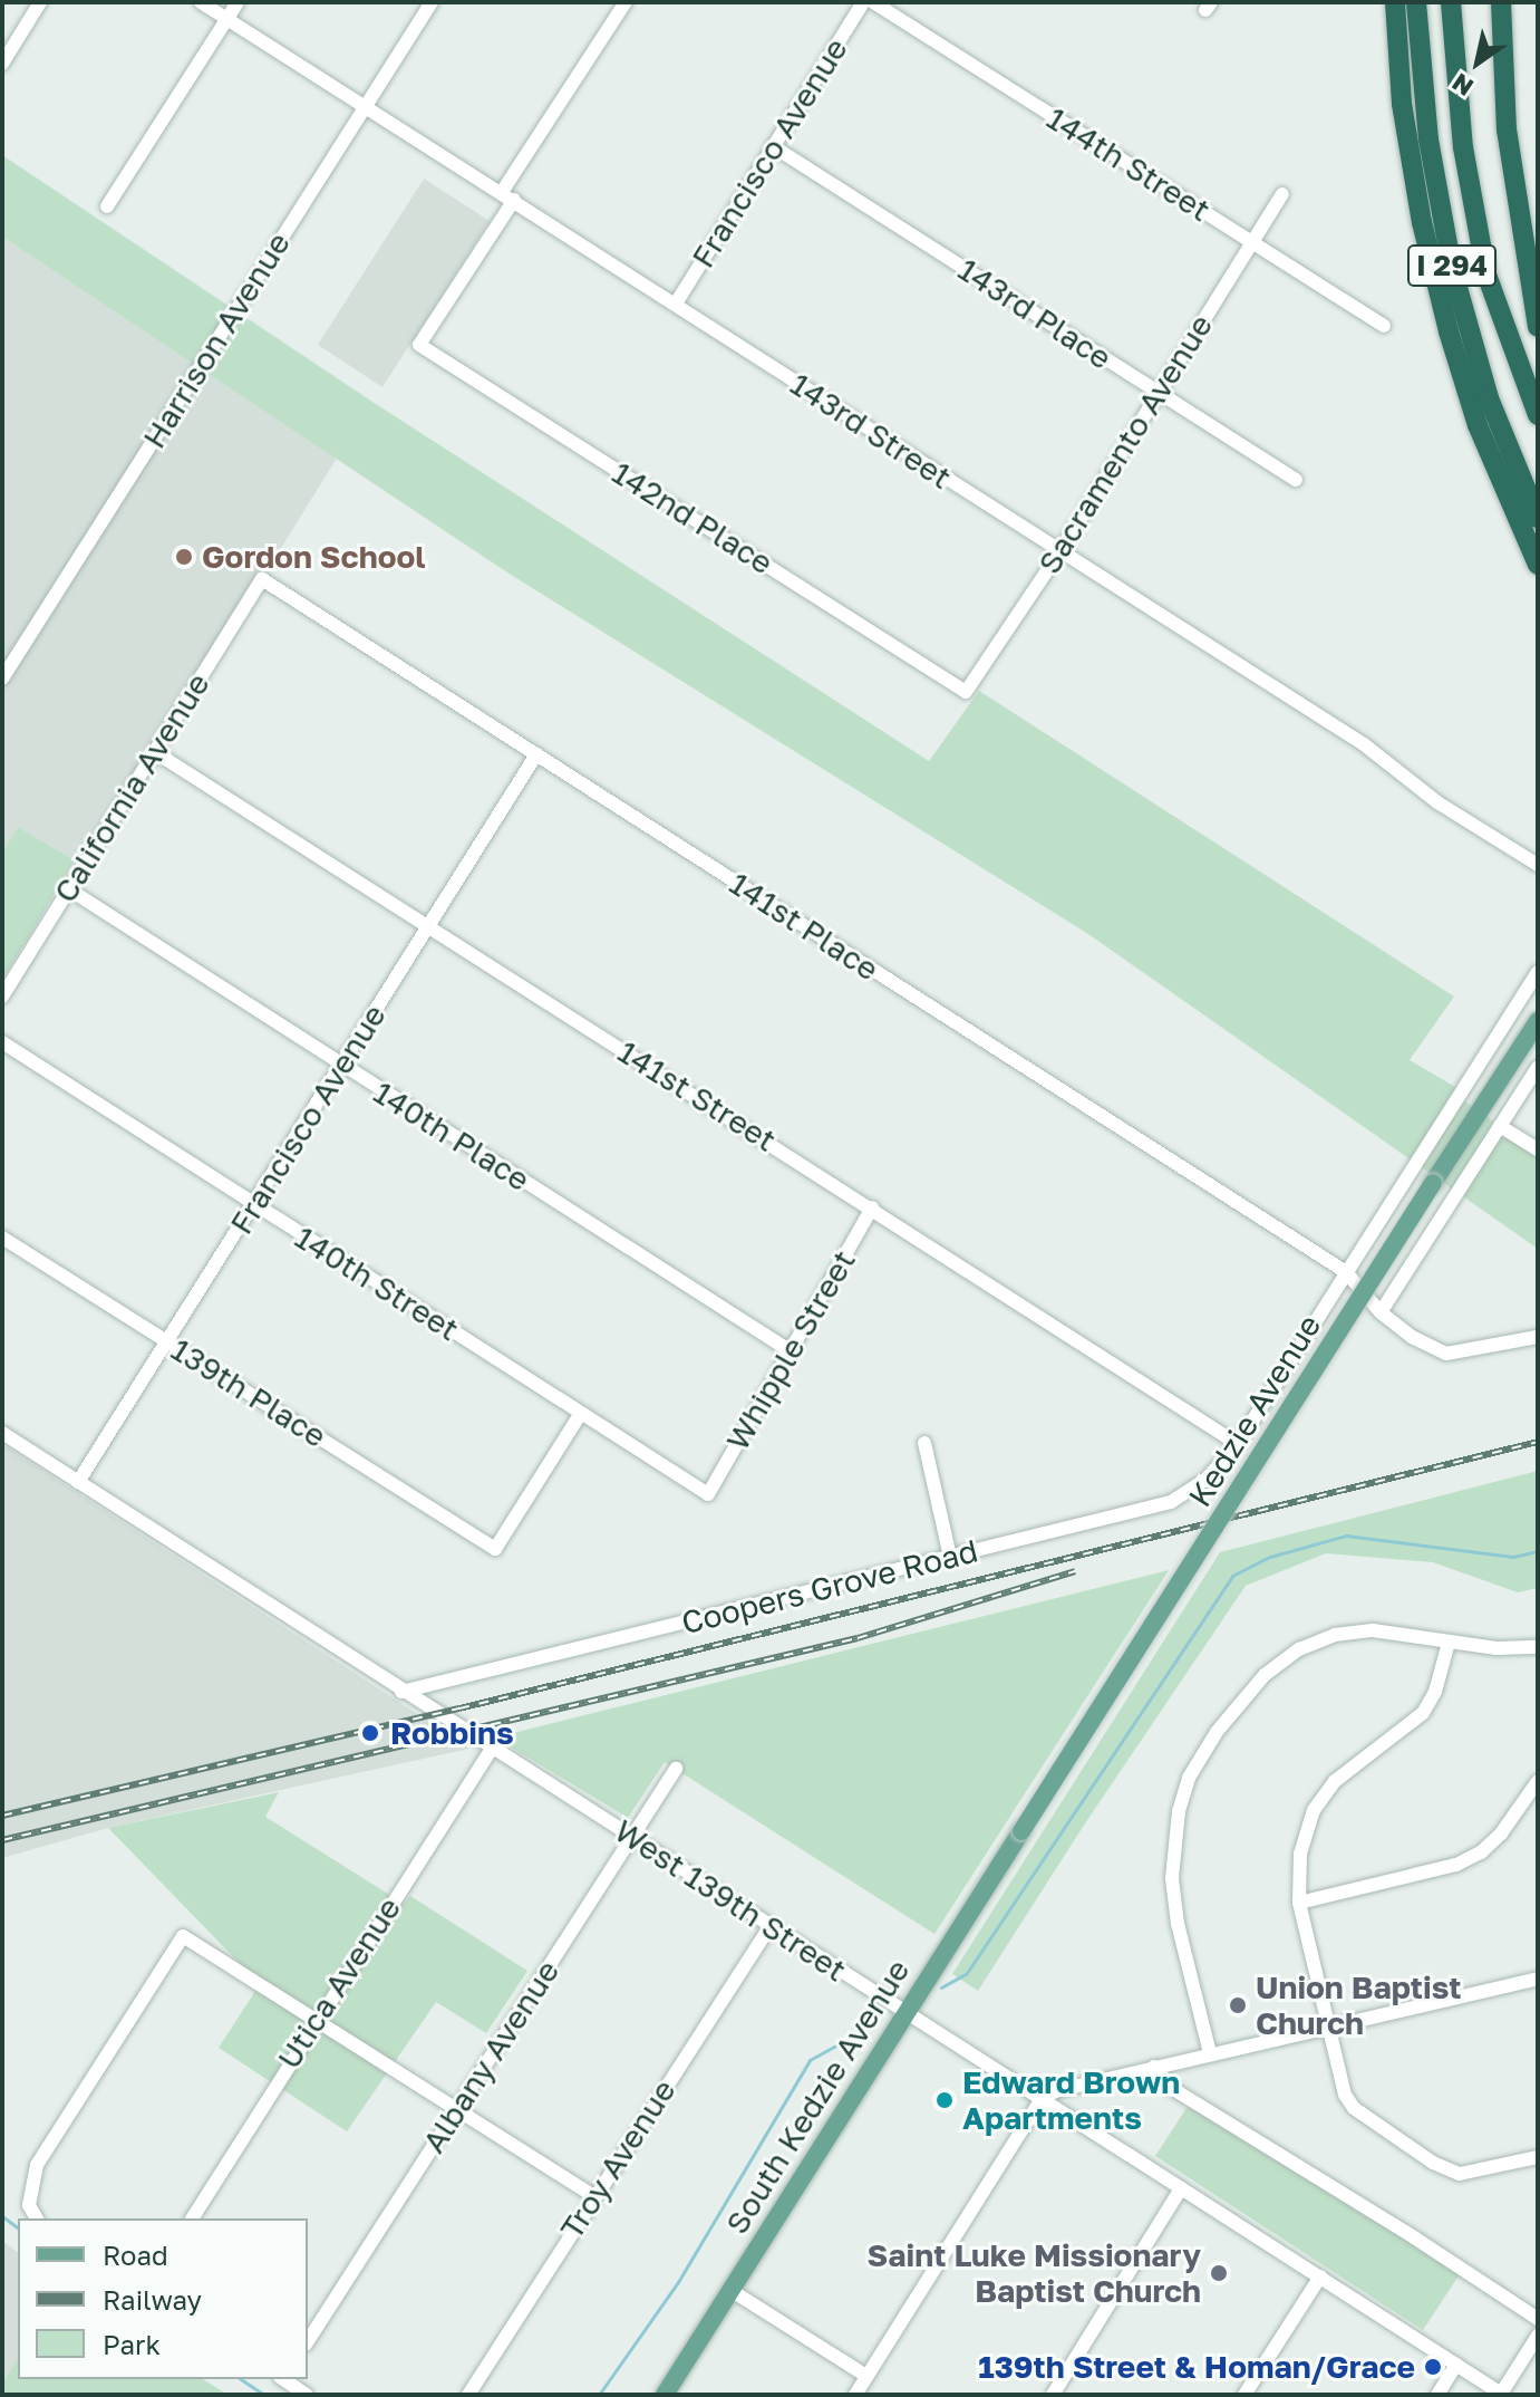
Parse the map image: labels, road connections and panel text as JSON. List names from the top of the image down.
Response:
{
  "streets": {
    "highway": ["I 294"],
    "main road": ["Kedzie Avenue", "South Kedzie Avenue"],
    "street": [
      "Francisco Avenue",
      "144th Street",
      "143rd Place",
      "Harrison Avenue",
      "143rd Street",
      "Sacramento Avenue",
      "142nd Place",
      "California Avenue",
      "141st Place",
      "141st Street",
      "140th Place",
      "140th Street",
      "Whipple Street",
      "139th Place",
      "Coopers Grove Road",
      "West 139th Street",
      "Utica Avenue",
      "Albany Avenue",
      "Troy Avenue"
    ]
  },
  "crossings": [
    ["Francisco Avenue", "143rd Place"],
    ["Francisco Avenue", "143rd Street"],
    ["Francisco Avenue", "141st Place"],
    ["Francisco Avenue", "141st Street"],
    ["Francisco Avenue", "140th Place"],
    ["Francisco Avenue", "140th Street"],
    ["Francisco Avenue", "139th Place"],
    ["Francisco Avenue", "West 139th Street"],
    ["144th Street", "Sacramento Avenue"],
    ["143rd Place", "Sacramento Avenue"],
    ["Harrison Avenue", "143rd Street"],
    ["143rd Street", "Sacramento Avenue"],
    ["143rd Street", "142nd Place"],
    ["Sacramento Avenue", "142nd Place"],
    ["California Avenue", "141st Place"],
    ["California Avenue", "141st Street"],
    ["California Avenue", "140th Place"],
    ["141st Place", "Coopers Grove Road"],
    ["141st Street", "Whipple Street"],
    ["141st Street", "Coopers Grove Road"],
    ["140th Place", "Whipple Street"],
    ["140th Street", "Whipple Street"],
    ["140th Street", "139th Place"],
    ["Kedzie Avenue", "South Kedzie Avenue"],
    ["Coopers Grove Road", "West 139th Street"],
    ["West 139th Street", "Utica Avenue"],
    ["West 139th Street", "Albany Avenue"],
    ["West 139th Street", "South Kedzie Avenue"],
    ["West 139th Street", "Troy Avenue"]
  ],
  "places": [
    "Gordon School",
    "Robbins",
    "Union Baptist Church",
    "Edward Brown Apartments",
    "Saint Luke Missionary Baptist Church",
    "139th Street & Homan/Grace"
  ],
  "legend": ["Road", "Railway", "Park"],
  "north": "bottom left"
}
